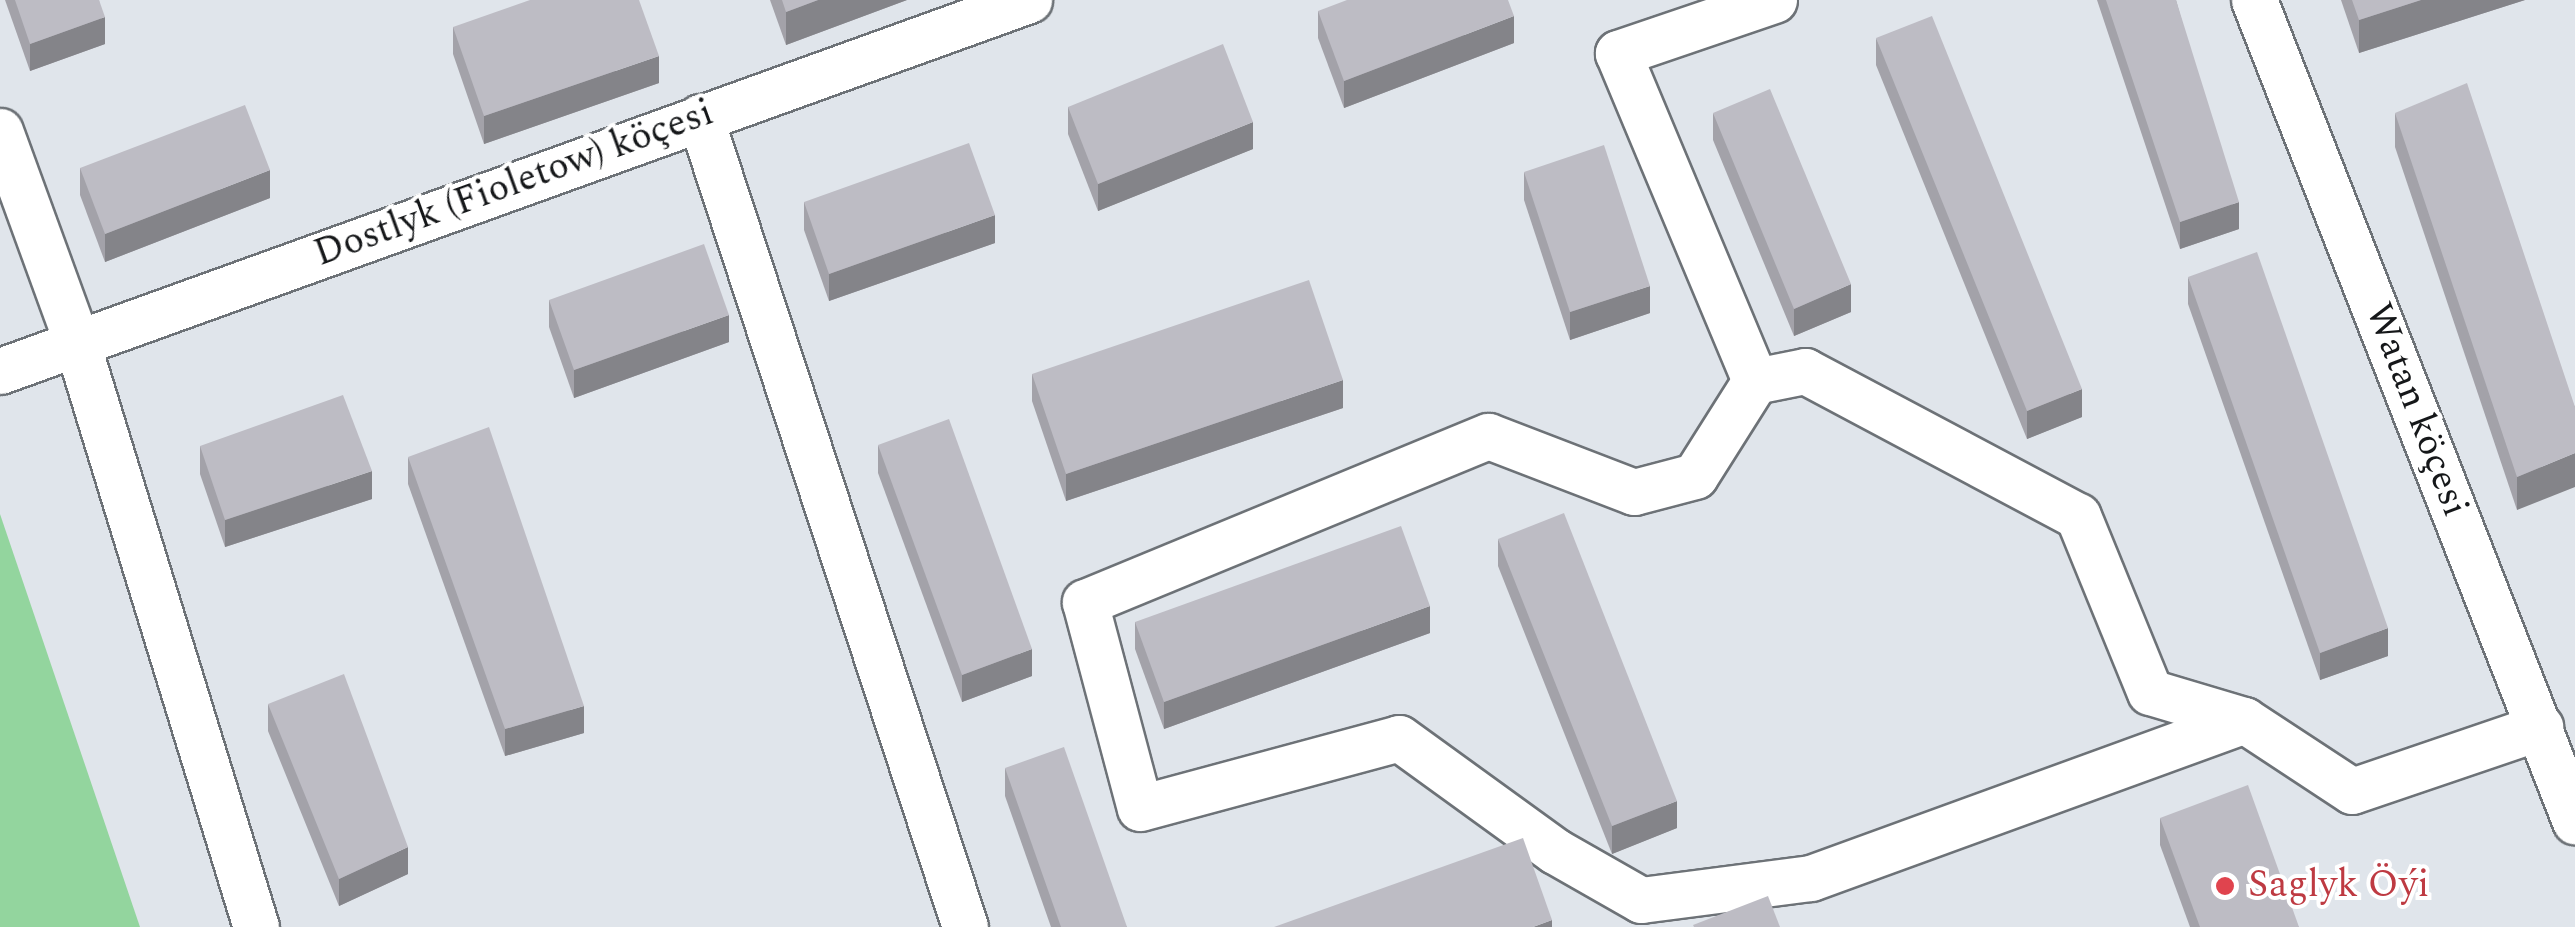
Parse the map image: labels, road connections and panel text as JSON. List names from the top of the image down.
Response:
{
  "streets": {
    "street": ["Dostlyk (Fioletow) köçesi", "Watan köçesi"]
  },
  "places": ["Saglyk Öýi"]
}
